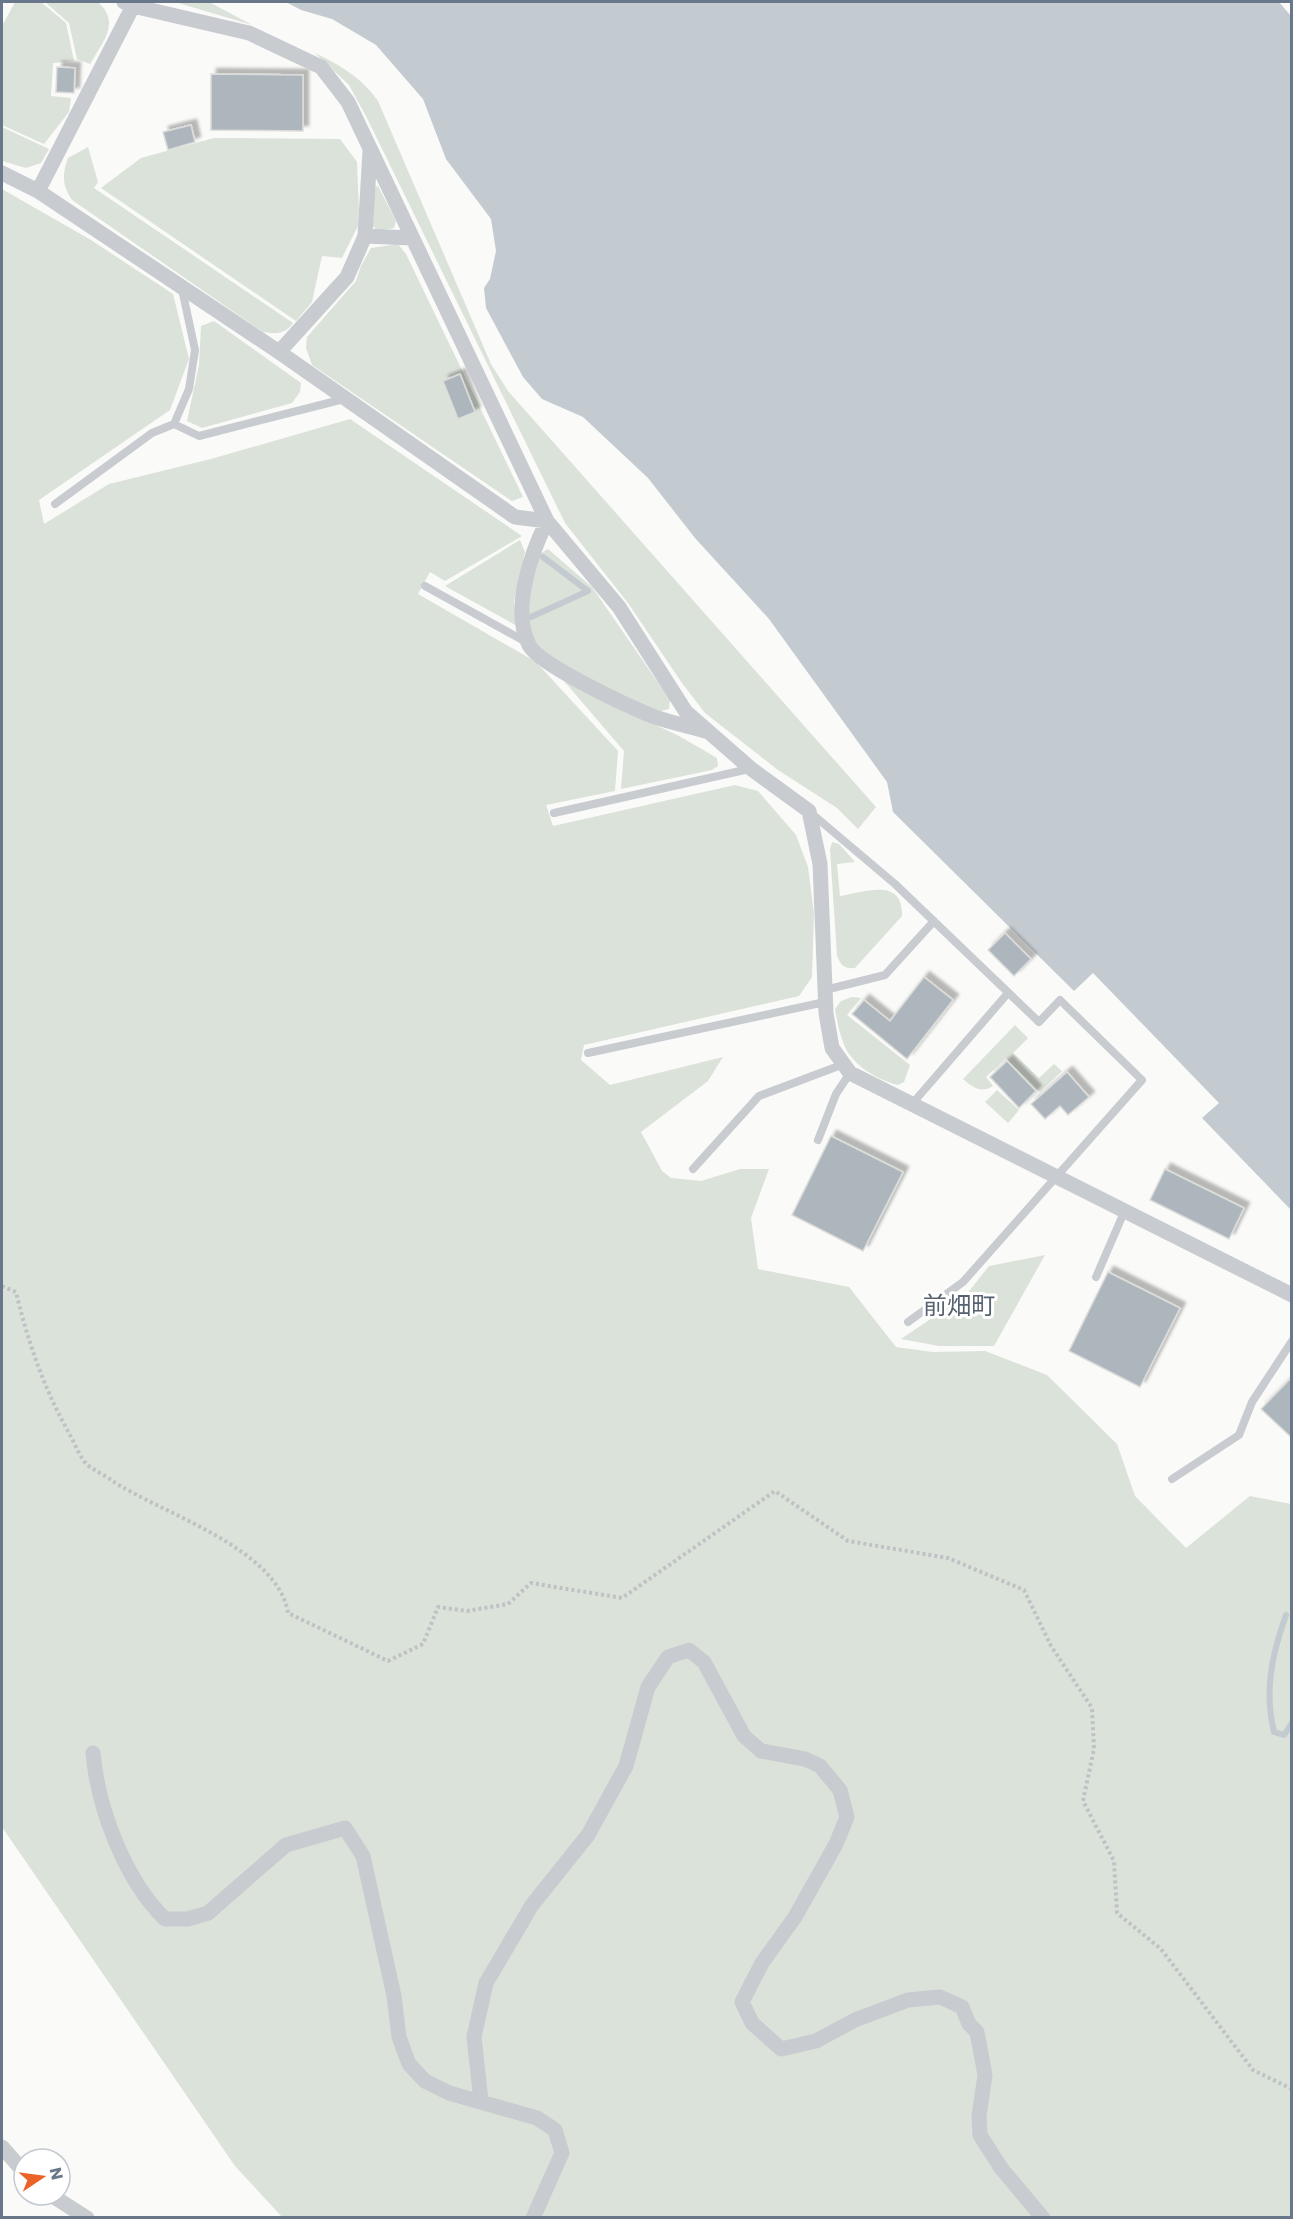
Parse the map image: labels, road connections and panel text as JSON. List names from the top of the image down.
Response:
{
  "districts": ["前畑町"],
  "north": "right"
}
